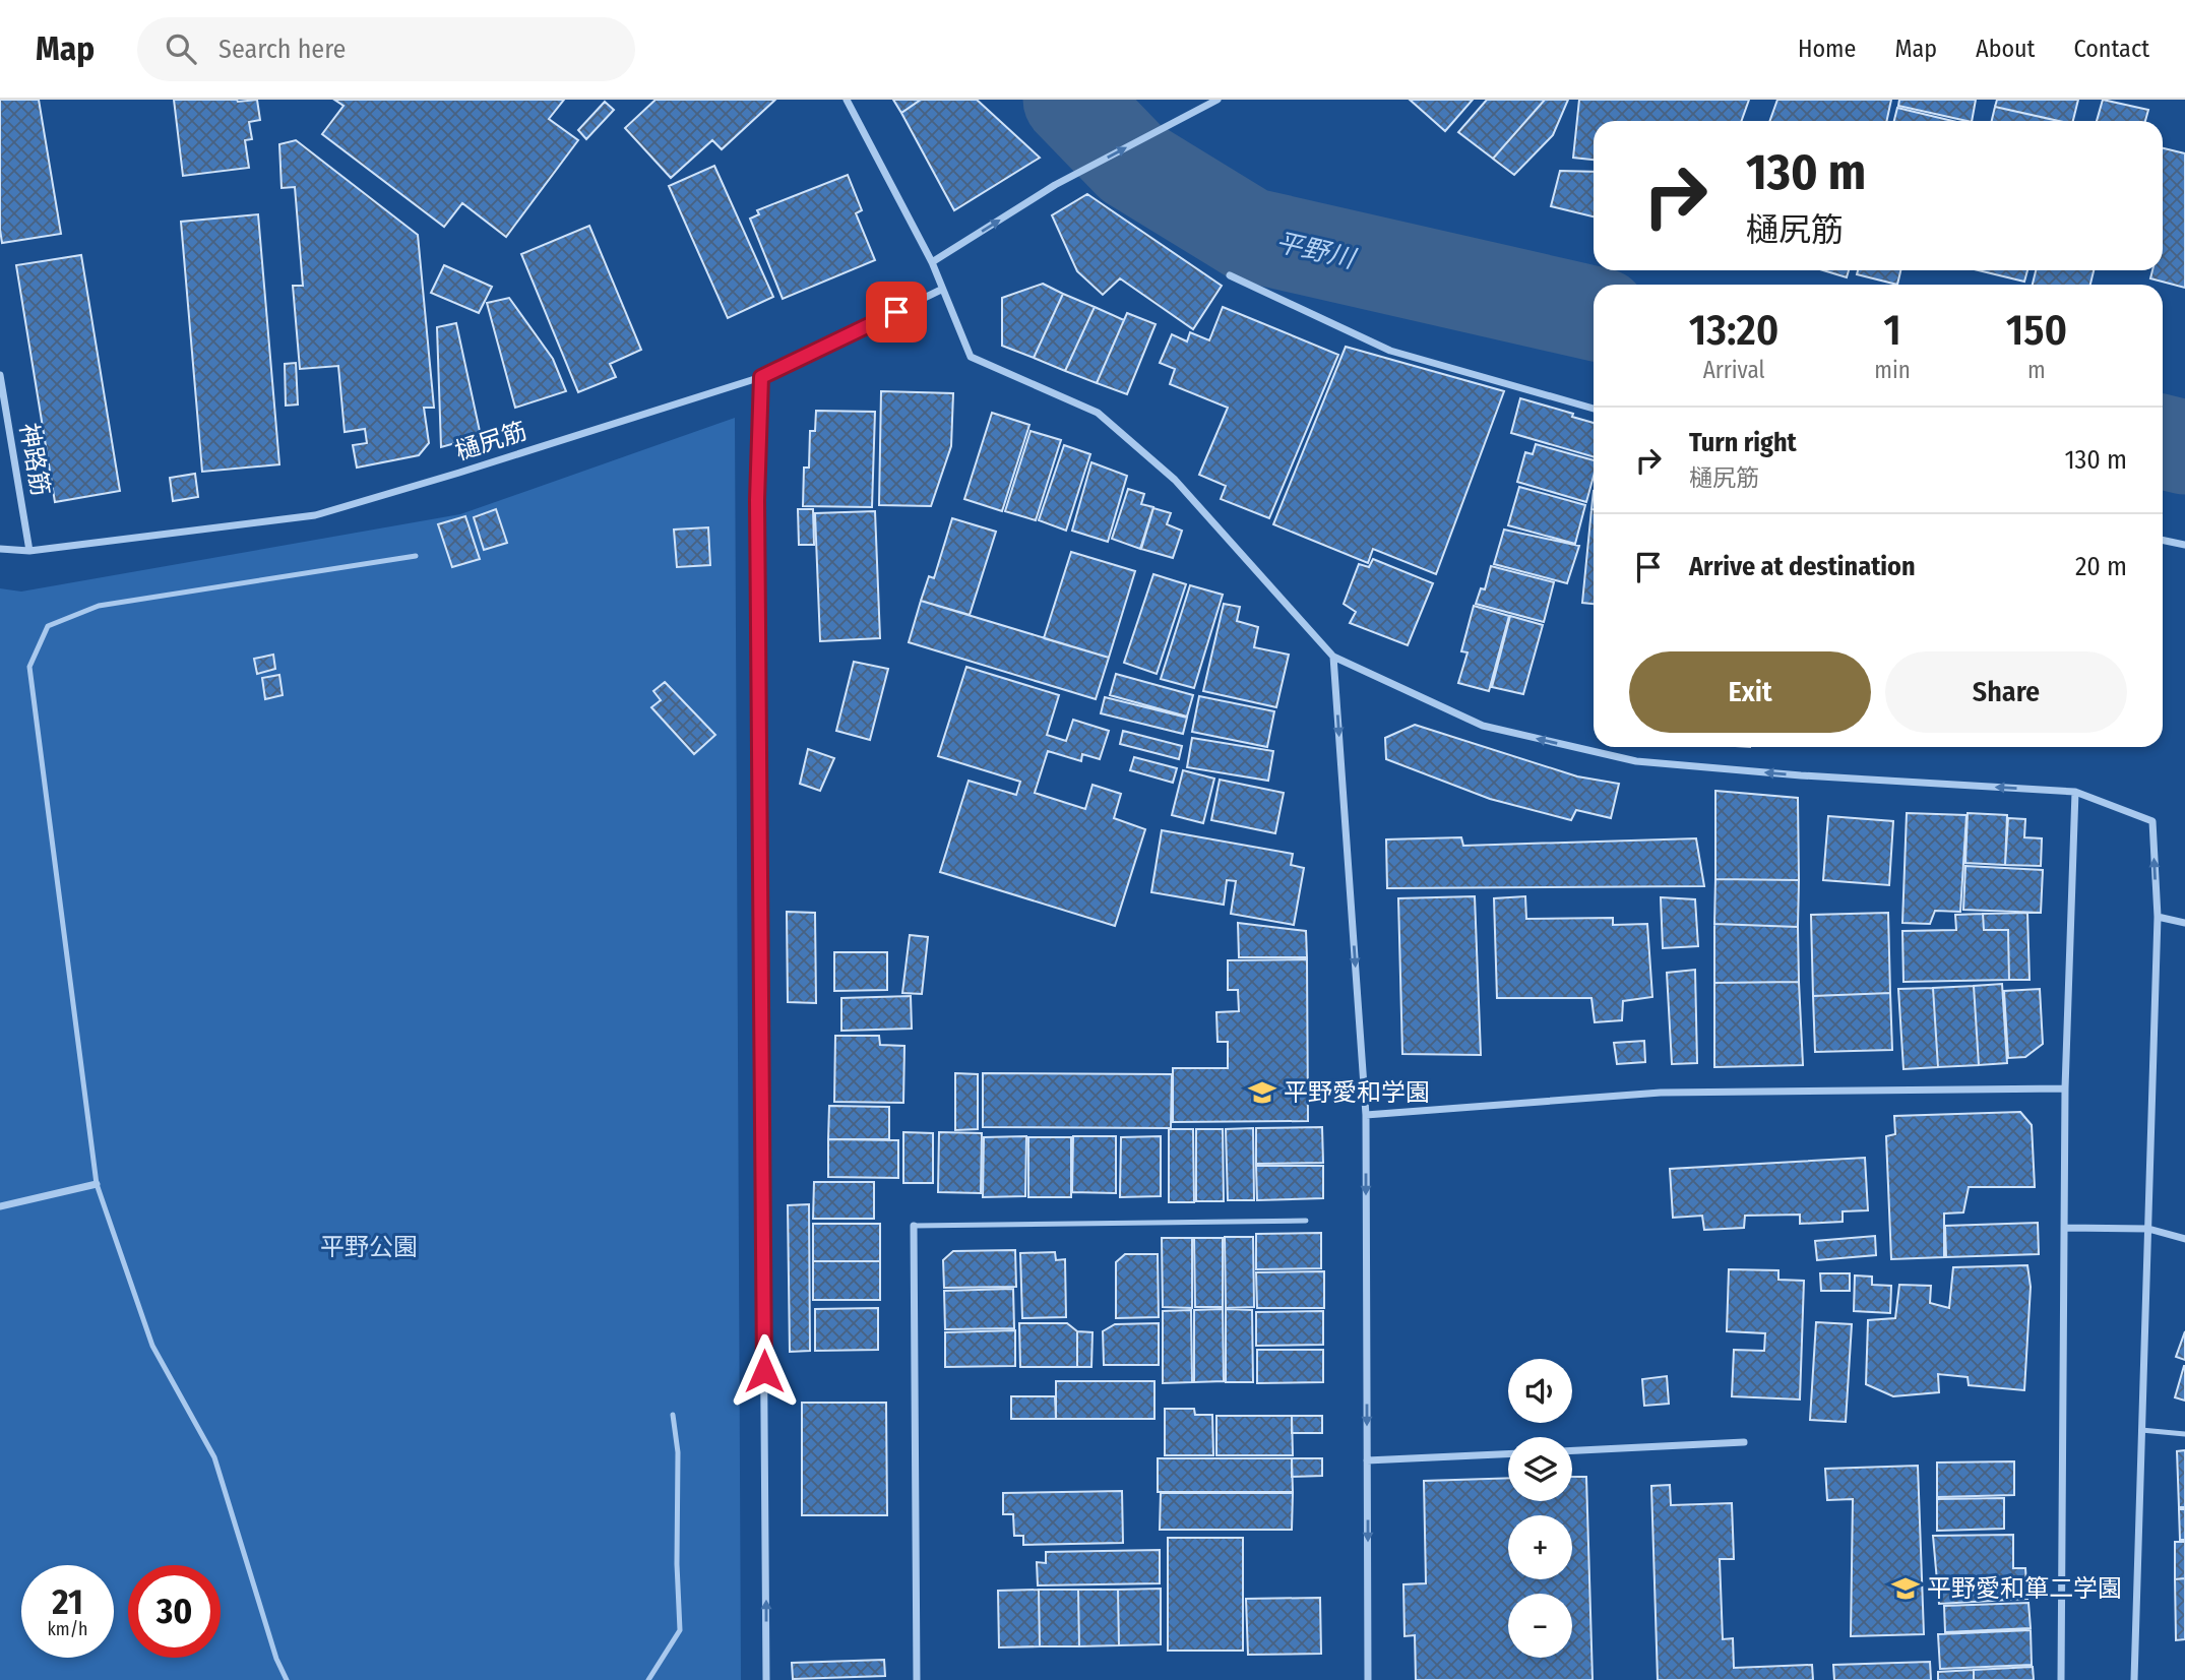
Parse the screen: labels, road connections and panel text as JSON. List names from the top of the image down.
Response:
{
  "streets": {
    "street": ["樋尻筋", "神路筋"]
  },
  "crossings": [
    ["樋尻筋", "神路筋"]
  ],
  "water": ["平野川"],
  "parks": ["平野公園"],
  "places": {
    "school or university": ["平野愛和学園", "平野愛和箪二学園"]
  },
  "page": {
    "header": "Map",
    "search": "Search here",
    "nav": [
      "Home",
      "Map",
      "About",
      "Contact"
    ],
    "turn": ["130 m", "樋尻筋"],
    "eta": [
      "13:20",
      "Arrival",
      "1",
      "min",
      "150",
      "m"
    ],
    "list": [
      {
        "name": "Turn right",
        "note": "樋尻筋",
        "value": "130 m"
      },
      {
        "name": "Arrive at destination",
        "value": "20 m"
      }
    ],
    "buttons": ["Exit", "Share"],
    "map_buttons": ["+", "−"],
    "speed": "21 km/h",
    "limit": "30"
  }
}
